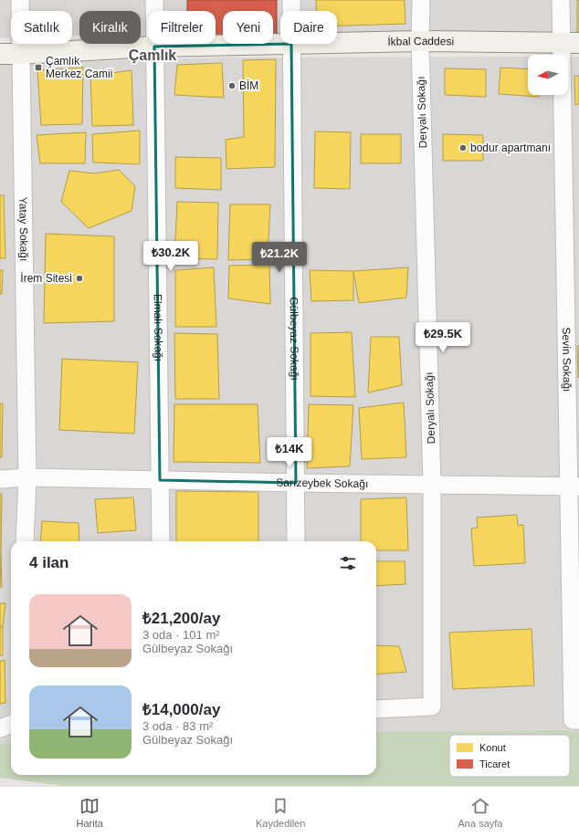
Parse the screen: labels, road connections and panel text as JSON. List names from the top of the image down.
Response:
{
  "streets": {
    "main road": ["İkbal Caddesi"],
    "street": [
      "Deryalı Sokağı",
      "Yatay Sokağı",
      "Elmalı Sokağı",
      "Gülbeyaz Sokağı",
      "Sevin Sokağı",
      "Sarızeybek Sokağı"
    ]
  },
  "crossings": [
    ["İkbal Caddesi", "Deryalı Sokağı"],
    ["İkbal Caddesi", "Yatay Sokağı"],
    ["İkbal Caddesi", "Elmalı Sokağı"],
    ["İkbal Caddesi", "Gülbeyaz Sokağı"],
    ["İkbal Caddesi", "Sevin Sokağı"],
    ["Deryalı Sokağı", "Sarızeybek Sokağı"],
    ["Yatay Sokağı", "Sarızeybek Sokağı"],
    ["Elmalı Sokağı", "Sarızeybek Sokağı"],
    ["Gülbeyaz Sokağı", "Sarızeybek Sokağı"],
    ["Sevin Sokağı", "Sarızeybek Sokağı"]
  ],
  "districts": ["Çamlık"],
  "places": {
    "transit": ["Çamlık Merkez Camii"],
    "other": ["BİM", "bodur apartmanı", "İrem Sitesi"]
  },
  "legend": ["Konut", "Ticaret"],
  "north": "left",
  "page": {
    "chip": [
      "Satılık",
      "Kiralık",
      "Filtreler",
      "Yeni",
      "Daire"
    ],
    "price": [
      "₺30.2K",
      "₺21.2K",
      "₺29.5K",
      "₺14K"
    ],
    "heading": "4 ilan",
    "list": [
      {
        "name": "₺21,200/ay",
        "note": "3 oda · 101 m² · Gülbeyaz Sokağı"
      },
      {
        "name": "₺14,000/ay",
        "note": "3 oda · 83 m² · Gülbeyaz Sokağı"
      }
    ],
    "tabs": ["Harita", "Kaydedilen", "Ana sayfa"]
  }
}
